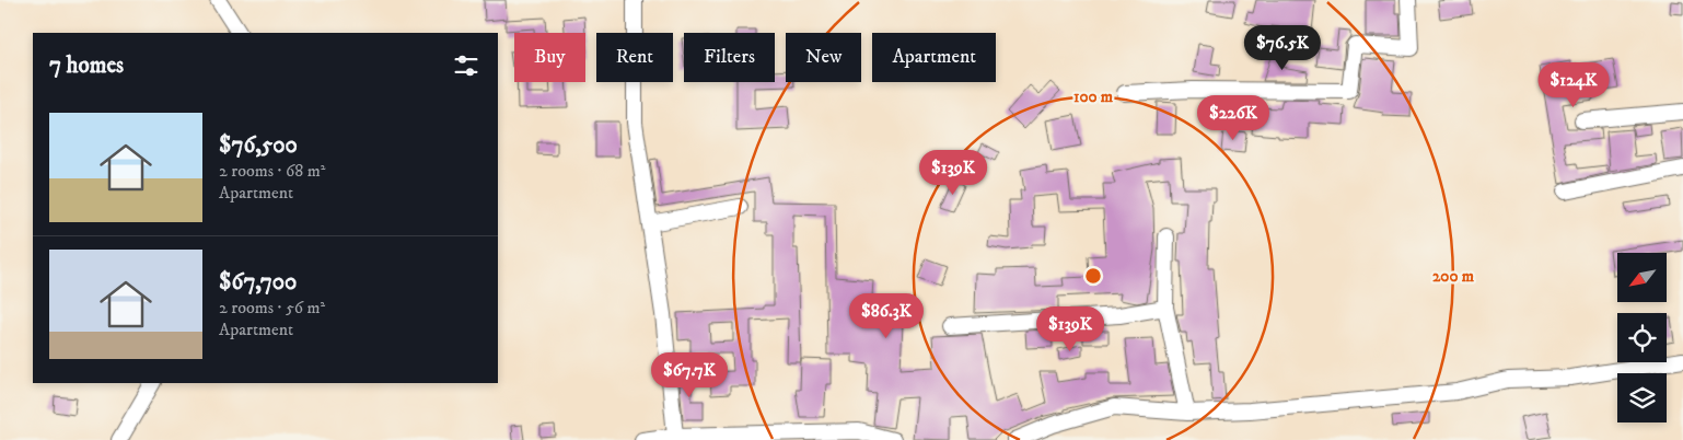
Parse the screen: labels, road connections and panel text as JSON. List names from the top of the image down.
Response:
{
  "north": "bottom left",
  "page": {
    "price": [
      "$76.5K",
      "$124K",
      "$226K",
      "$139K",
      "$86.3K",
      "$139K",
      "$67.7K"
    ],
    "chip": [
      "Buy",
      "Rent",
      "Filters",
      "New",
      "Apartment"
    ],
    "heading": "7 homes",
    "list": [
      {
        "name": "$76,500",
        "note": "2 rooms · 68 m² · Apartment"
      },
      {
        "name": "$67,700",
        "note": "2 rooms · 56 m² · Apartment"
      }
    ]
  },
  "rings": ["100 m", "200 m"]
}
